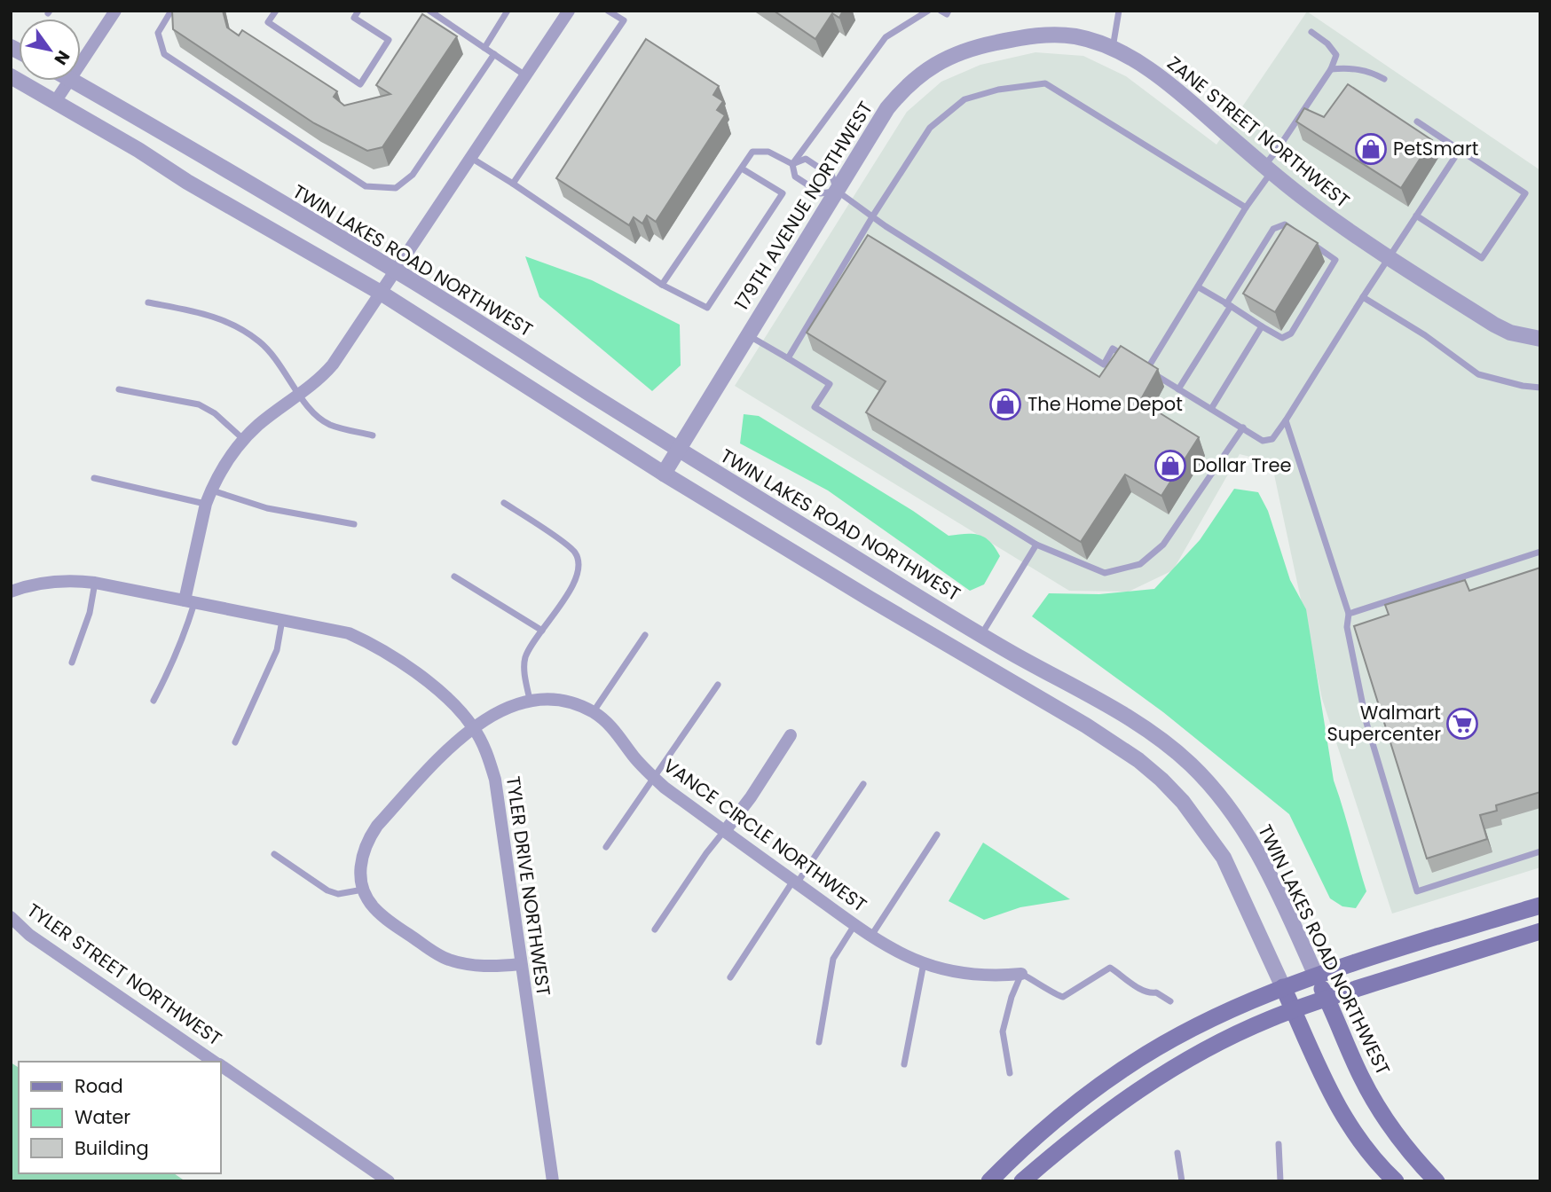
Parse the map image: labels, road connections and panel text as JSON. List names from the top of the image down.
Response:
{
  "streets": {
    "main road": ["TWIN LAKES ROAD NORTHWEST"],
    "street": [
      "ZANE STREET NORTHWEST",
      "179TH AVENUE NORTHWEST",
      "VANCE CIRCLE NORTHWEST",
      "TYLER DRIVE NORTHWEST",
      "TYLER STREET NORTHWEST"
    ]
  },
  "crossings": [
    ["ZANE STREET NORTHWEST", "179TH AVENUE NORTHWEST"],
    ["179TH AVENUE NORTHWEST", "TWIN LAKES ROAD NORTHWEST"],
    ["VANCE CIRCLE NORTHWEST", "TYLER DRIVE NORTHWEST"]
  ],
  "places": {
    "shop": ["PetSmart", "The Home Depot", "Dollar Tree"],
    "supermarket": ["Walmart Supercenter"]
  },
  "legend": ["Road", "Water", "Building"],
  "north": "bottom right"
}
